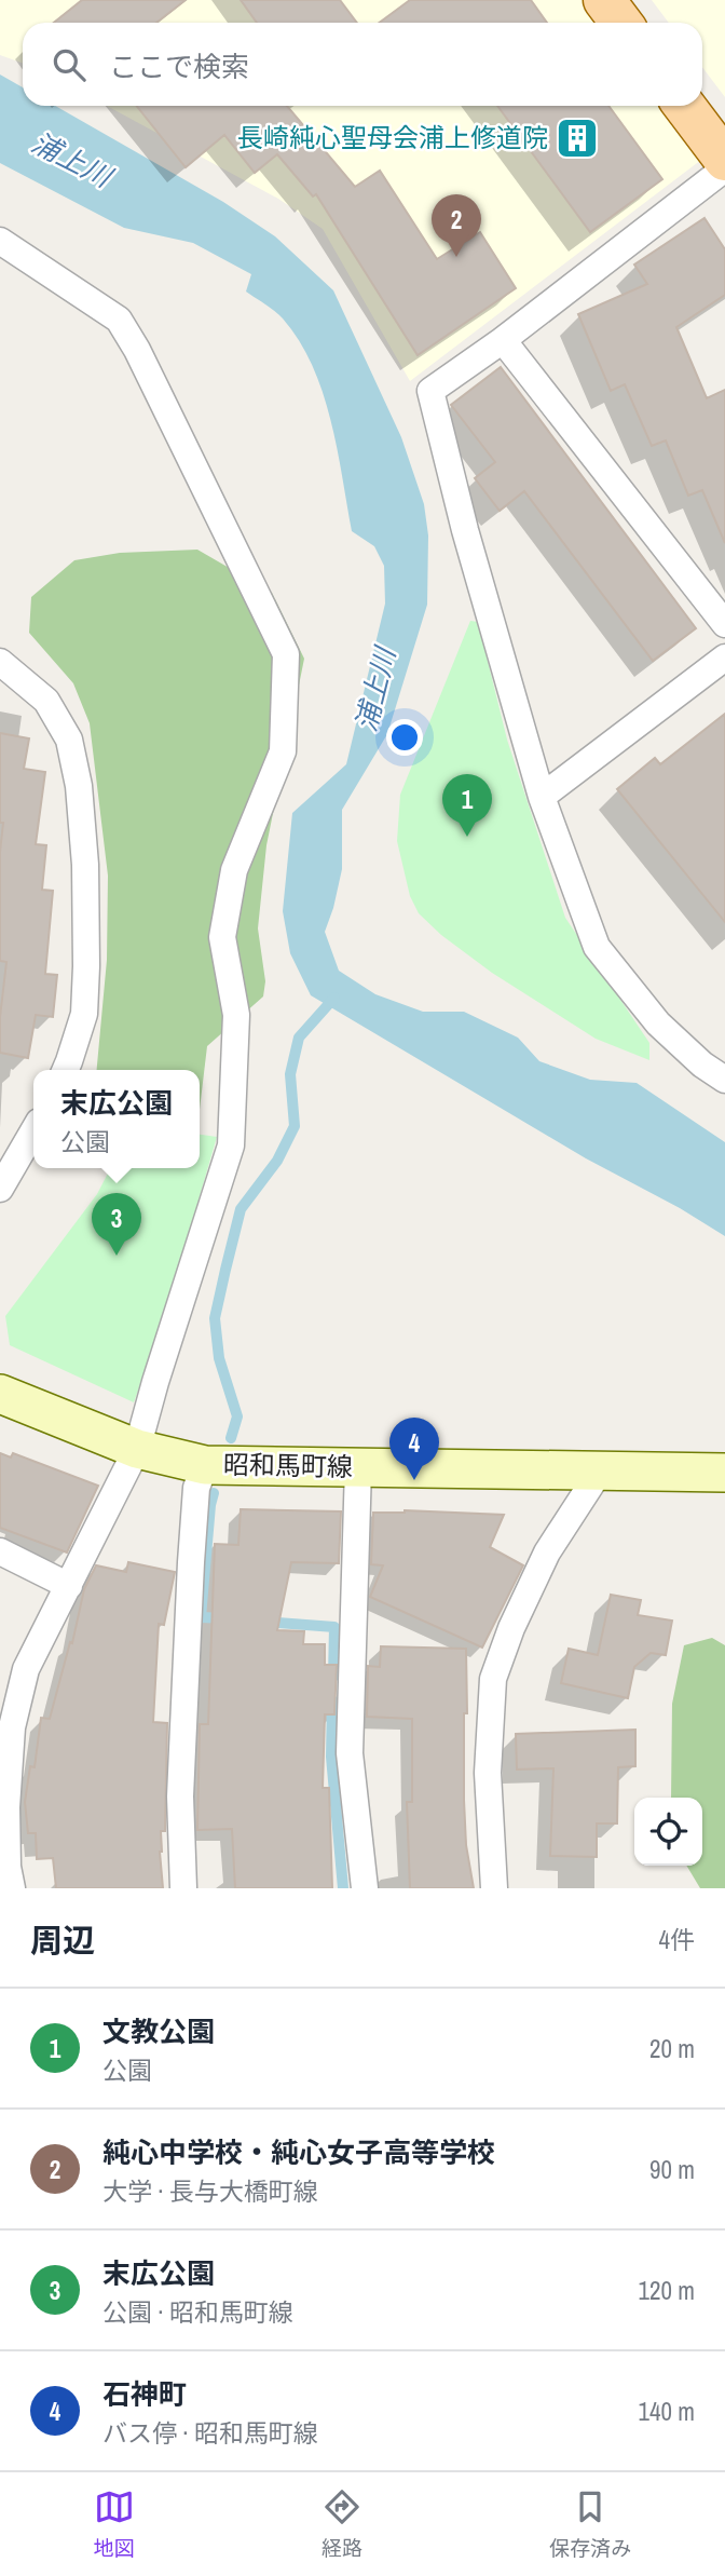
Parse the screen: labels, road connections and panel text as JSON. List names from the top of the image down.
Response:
{
  "streets": {
    "main road": ["昭和馬町線"]
  },
  "water": ["浦上川"],
  "places": {
    "building": ["長崎純心聖母会浦上修道院"]
  },
  "page": {
    "search": "ここで検索",
    "pins": [
      "2",
      "1",
      "3",
      "4"
    ],
    "popup": ["末広公園", "公園"],
    "heading": ["周辺", "4件"],
    "list": [
      {
        "mark": "1",
        "name": "文教公園",
        "note": "公園",
        "value": "20 m"
      },
      {
        "mark": "2",
        "name": "純心中学校・純心女子高等学校",
        "note": "大学 · 長与大橋町線",
        "value": "90 m"
      },
      {
        "mark": "3",
        "name": "末広公園",
        "note": "公園 · 昭和馬町線",
        "value": "120 m"
      },
      {
        "mark": "4",
        "name": "石神町",
        "note": "バス停 · 昭和馬町線",
        "value": "140 m"
      }
    ],
    "nav": ["地図", "経路", "保存済み"]
  }
}
